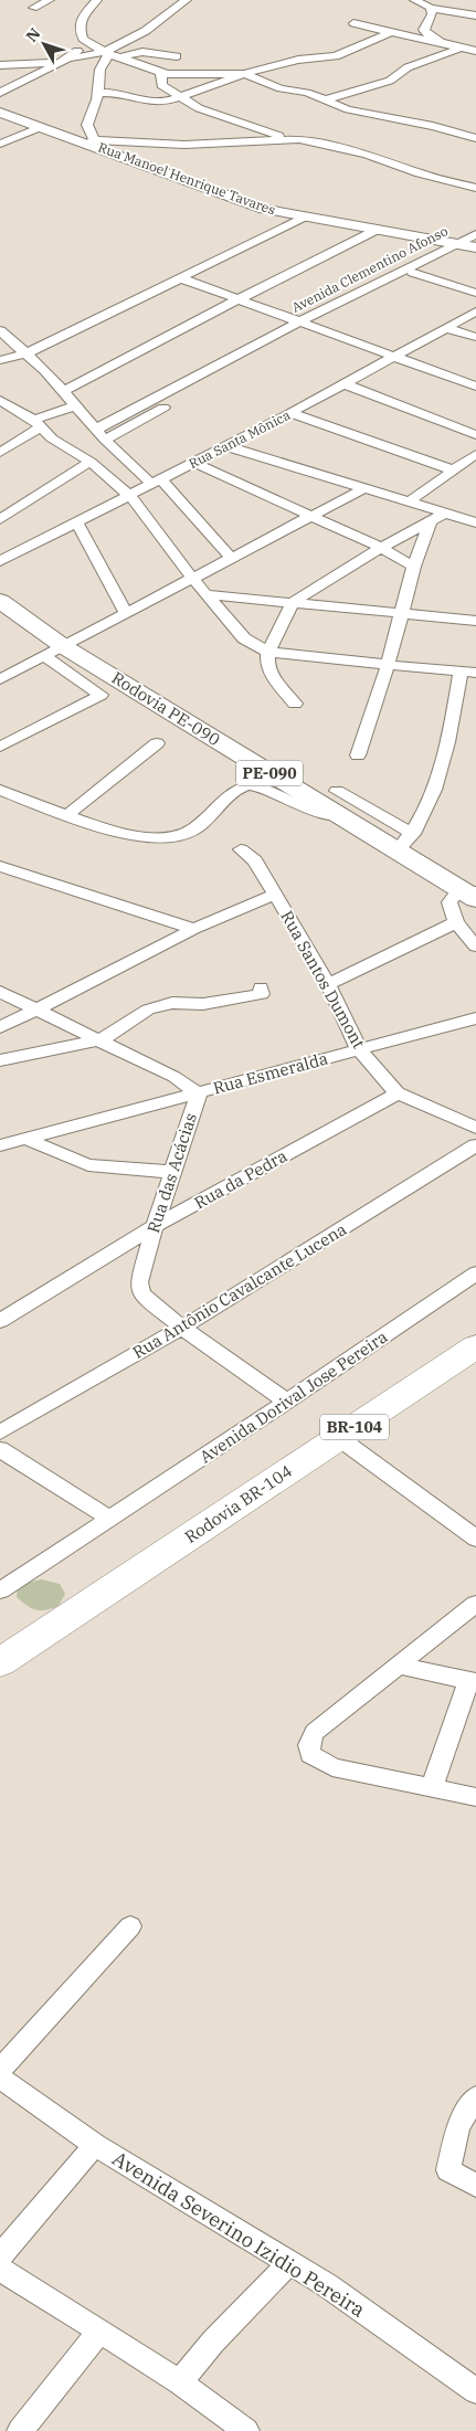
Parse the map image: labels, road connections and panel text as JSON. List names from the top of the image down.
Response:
{
  "streets": {
    "highway": ["BR-104", "Rodovia BR-104"],
    "main road": ["Rodovia PE-090", "PE-090"],
    "street": [
      "Rua Manoel Henrique Tavares",
      "Avenida Clementino Afonso",
      "Rua Santa Mônica",
      "Rua Santos Dumont",
      "Rua Esmeralda",
      "Rua das Acácias",
      "Rua da Pedra",
      "Rua Antônio Cavalcante Lucena",
      "Avenida Dorival Jose Pereira",
      "Avenida Severino Izidio Pereira"
    ]
  },
  "crossings": [
    ["Rua Manoel Henrique Tavares", "Avenida Clementino Afonso"],
    ["Rua Santos Dumont", "Rua Esmeralda"],
    ["Rua Santos Dumont", "Rua da Pedra"],
    ["Rua Esmeralda", "Rua das Acácias"],
    ["Rua das Acácias", "Rua da Pedra"],
    ["Rua das Acácias", "Rua Antônio Cavalcante Lucena"],
    ["Rua das Acácias", "Avenida Dorival Jose Pereira"]
  ],
  "north": "top left"
}
